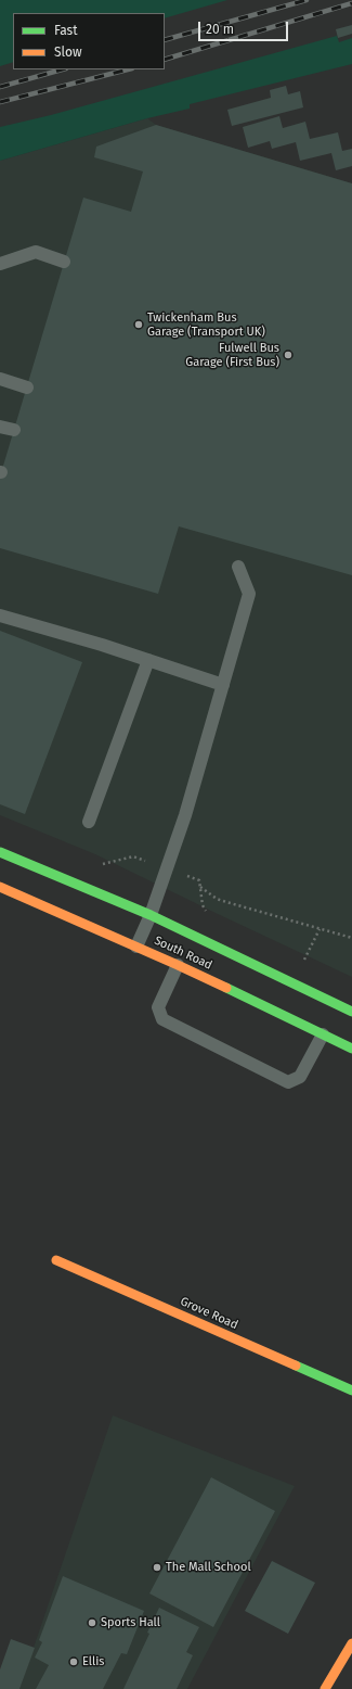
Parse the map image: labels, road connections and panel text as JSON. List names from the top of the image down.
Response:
{
  "streets": {
    "main road": ["South Road", "Grove Road"]
  },
  "places": [
    "Twickenham Bus Garage (Transport UK)",
    "Fulwell Bus Garage (First Bus)",
    "The Mall School",
    "Sports Hall",
    "Ellis"
  ],
  "legend": ["Fast", "Slow"],
  "scale_bar": "20 m"
}
